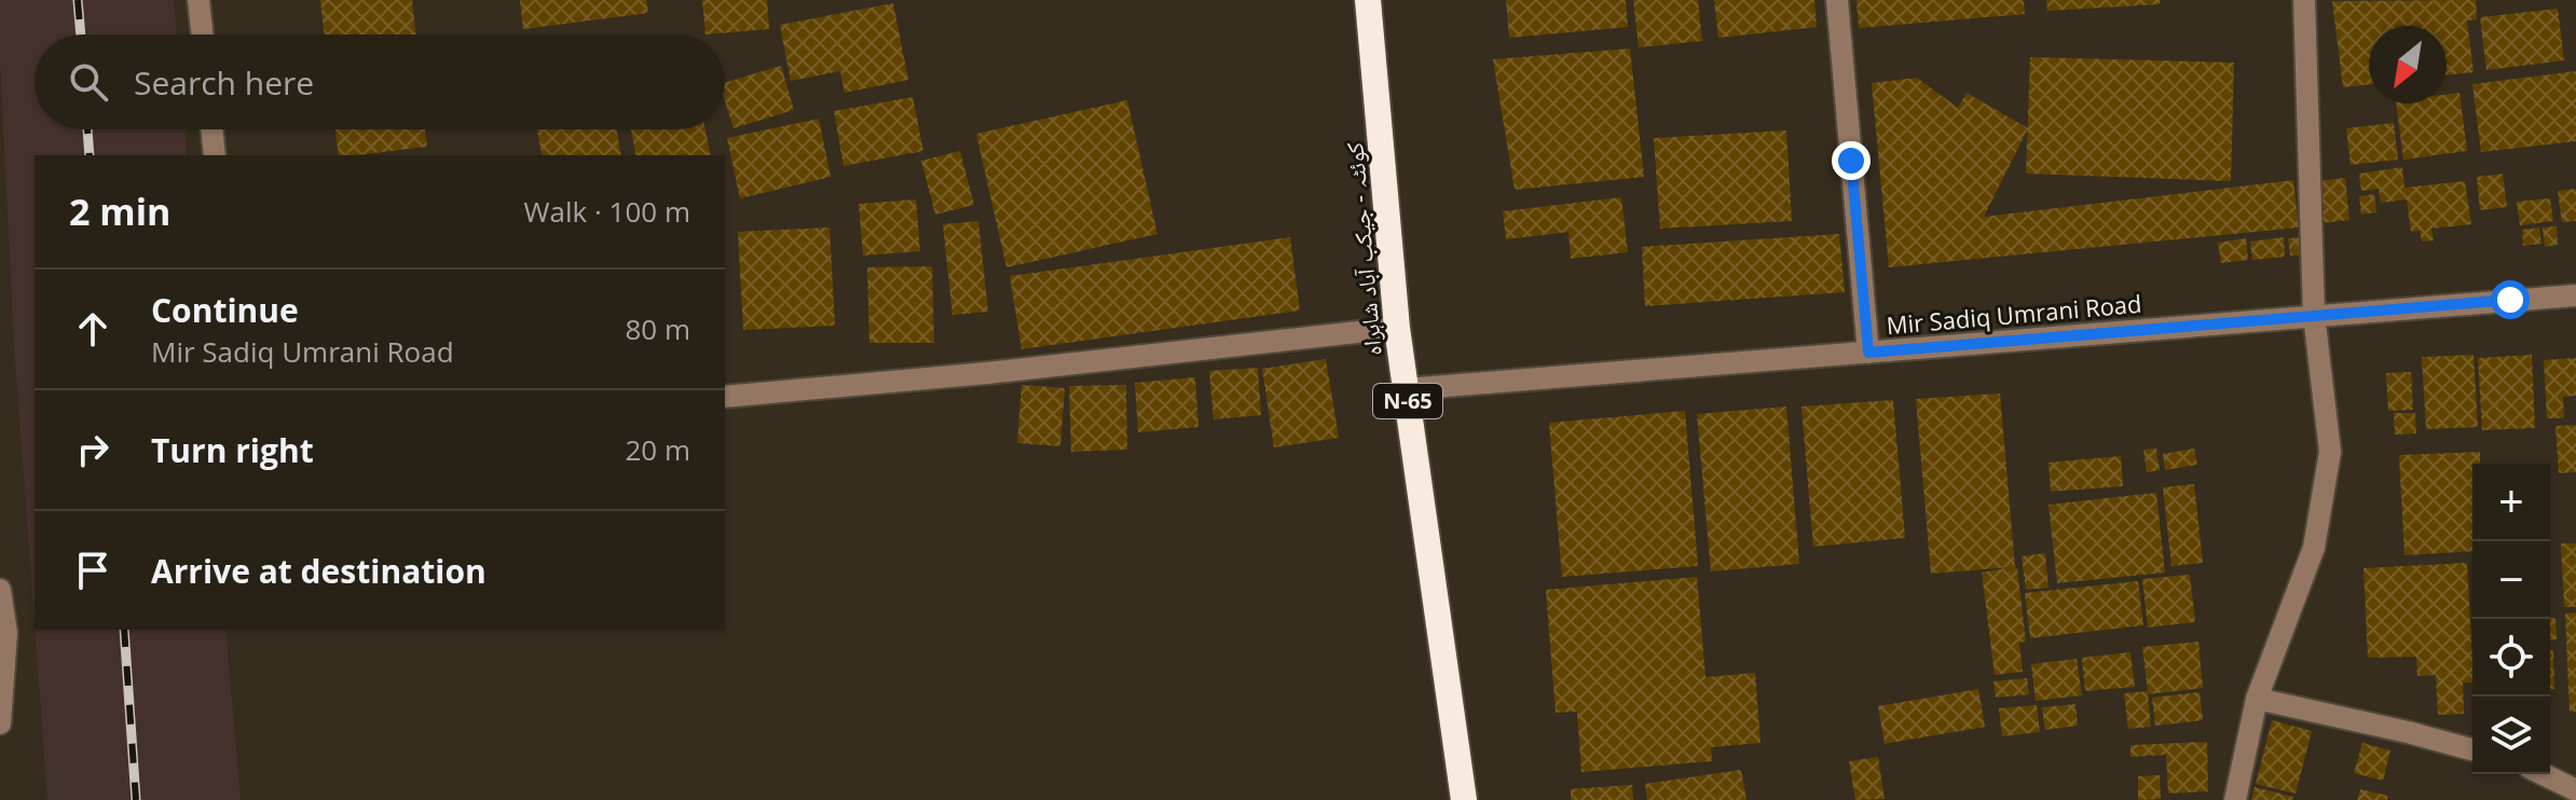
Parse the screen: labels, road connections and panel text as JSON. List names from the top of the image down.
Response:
{
  "streets": {
    "highway": ["کوئٹہ - جیکب آباد شاہراہ", "N-65"],
    "street": ["Mir Sadiq Umrani Road"]
  },
  "crossings": [
    ["کوئٹہ - جیکب آباد شاہراہ", "Mir Sadiq Umrani Road"]
  ],
  "north": "bottom left",
  "page": {
    "search": "Search here",
    "heading": ["2 min", "Walk · 100 m"],
    "list": [
      ["Continue", "Mir Sadiq Umrani Road", "80 m"],
      ["Turn right", "20 m"],
      "Arrive at destination"
    ],
    "map_buttons": ["+", "−"]
  }
}
